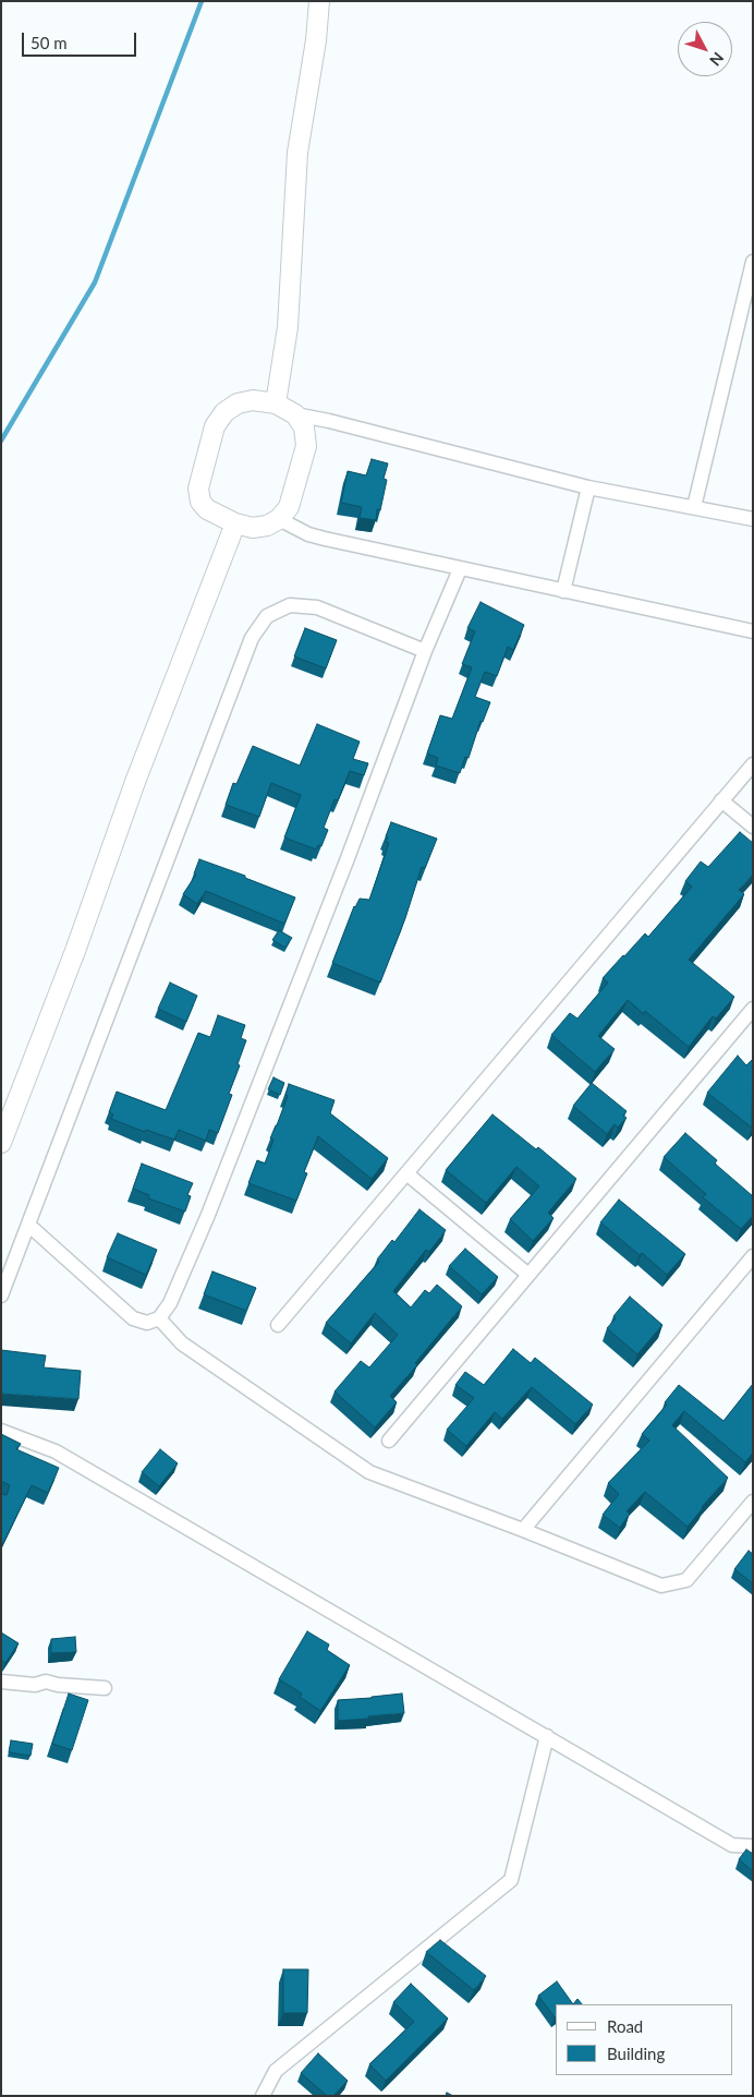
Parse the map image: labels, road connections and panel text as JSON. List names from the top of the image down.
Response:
{
  "legend": ["Road", "Building"],
  "scale_bar": "50 m",
  "north": "bottom right"
}
